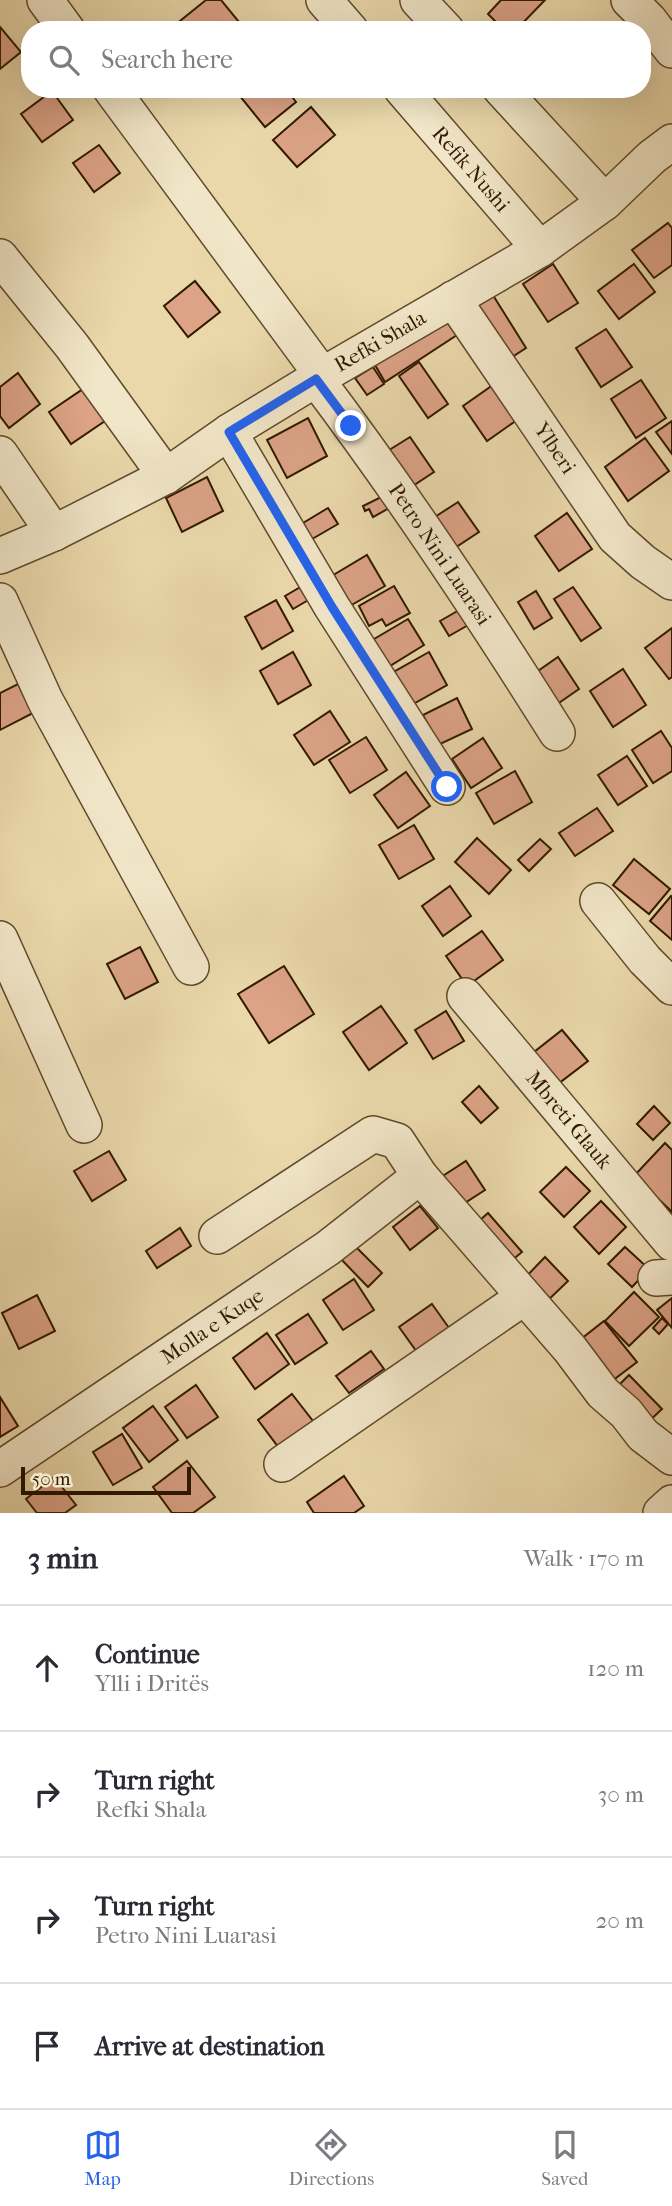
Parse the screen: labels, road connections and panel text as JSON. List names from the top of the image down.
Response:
{
  "streets": {
    "street": [
      "Refik Nushi",
      "Refki Shala",
      "Ylberi",
      "Petro Nini Luarasi",
      "Mbreti Glauk",
      "Molla e Kuqe"
    ]
  },
  "crossings": [
    ["Refik Nushi", "Refki Shala"],
    ["Refki Shala", "Ylberi"],
    ["Refki Shala", "Petro Nini Luarasi"]
  ],
  "scale_bar": "50 m",
  "page": {
    "search": "Search here",
    "scale": "50 m",
    "heading": ["3 min", "Walk · 170 m"],
    "list": [
      ["Continue", "Ylli i Dritës", "120 m"],
      ["Turn right", "Refki Shala", "30 m"],
      ["Turn right", "Petro Nini Luarasi", "20 m"],
      "Arrive at destination"
    ],
    "nav": ["Map", "Directions", "Saved"]
  }
}
